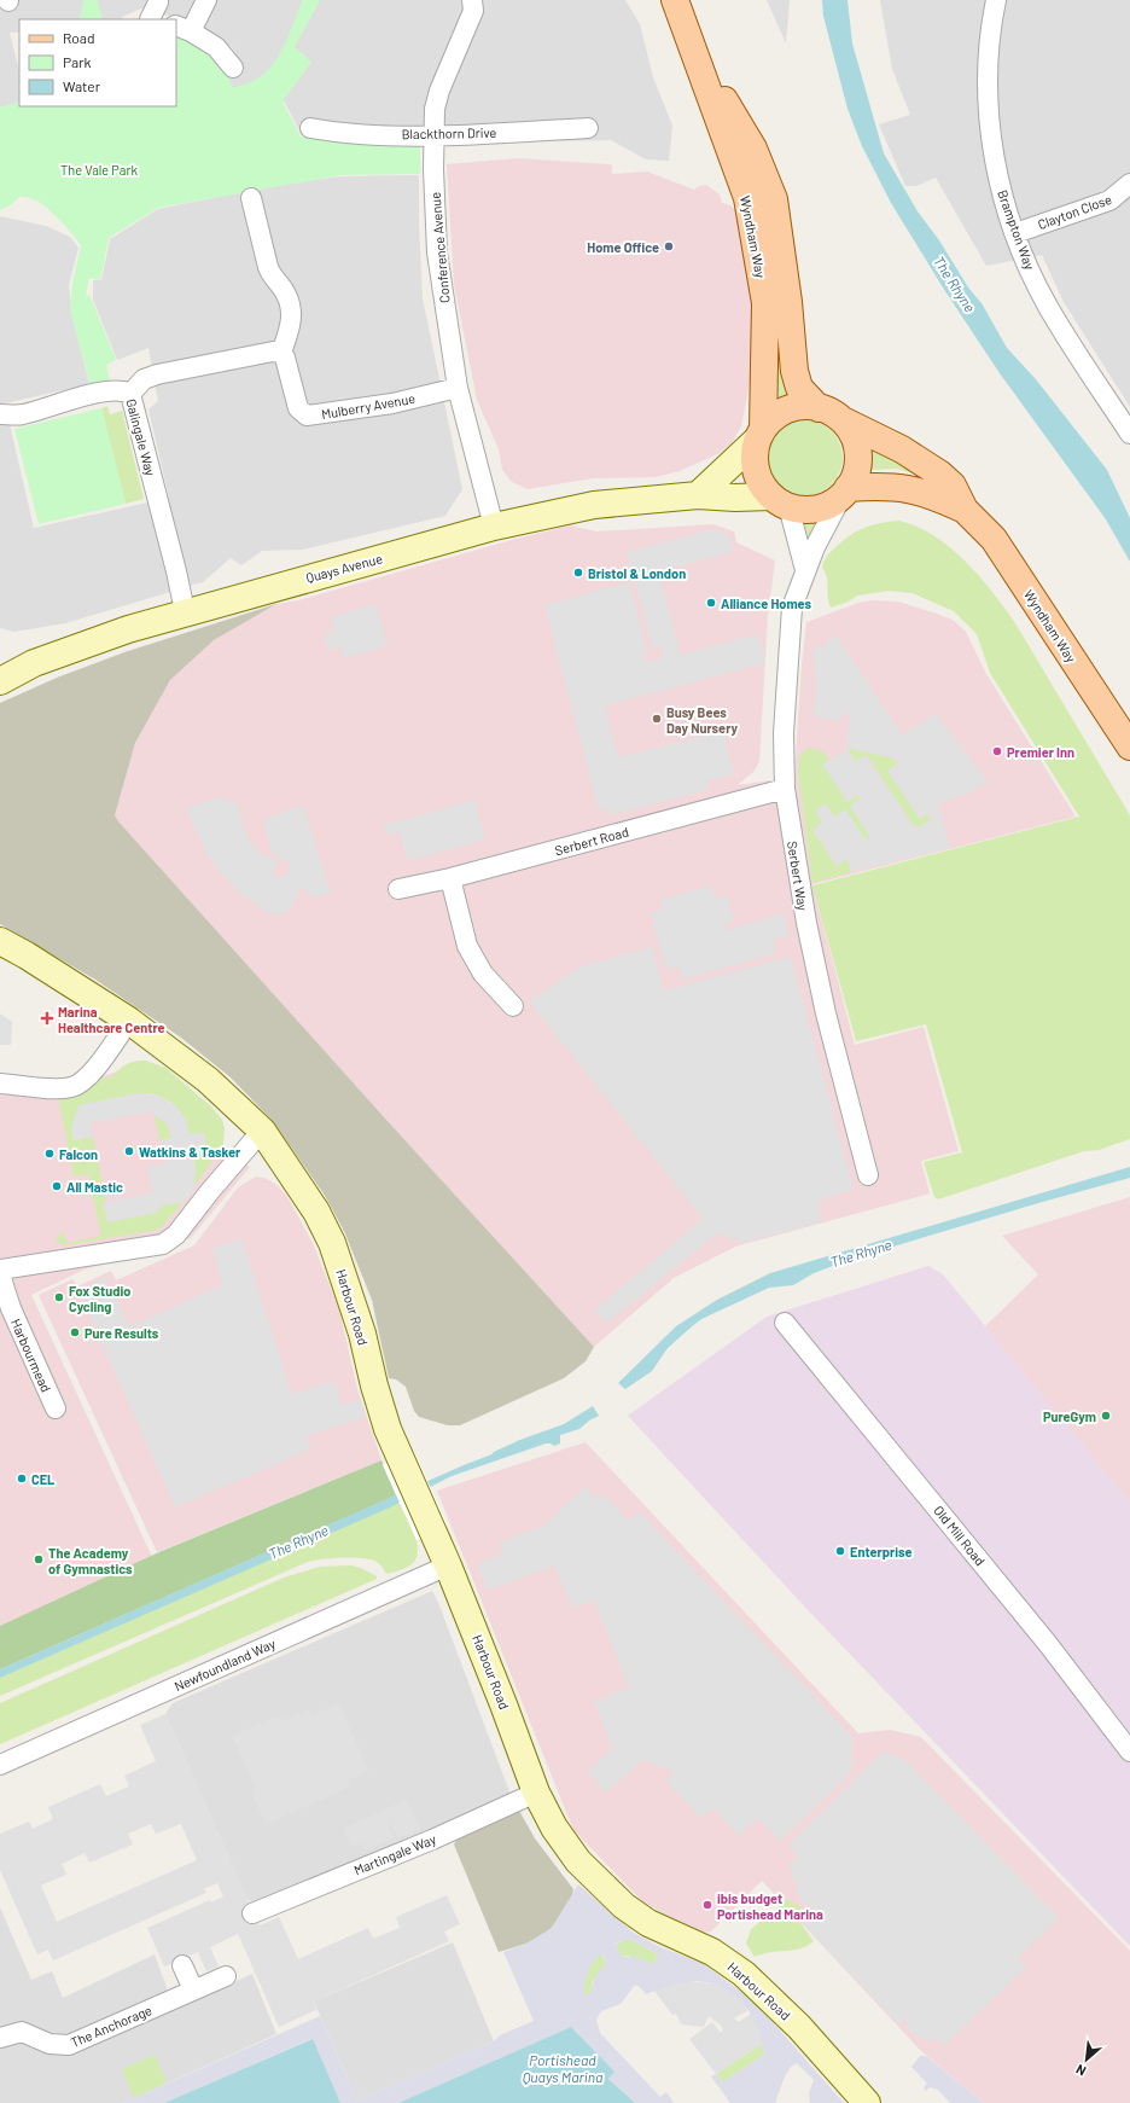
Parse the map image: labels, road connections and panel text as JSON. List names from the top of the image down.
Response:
{
  "streets": {
    "main road": ["Wyndham Way"],
    "street": [
      "Blackthorn Drive",
      "Clayton Close",
      "Brampton Way",
      "Conference Avenue",
      "Mulberry Avenue",
      "Galingale Way",
      "Quays Avenue",
      "Serbert Road",
      "Serbert Way",
      "Harbour Road",
      "Harbourmead",
      "Old Mill Road",
      "Newfoundland Way",
      "Martingale Way",
      "The Anchorage"
    ]
  },
  "crossings": [
    ["Blackthorn Drive", "Conference Avenue"],
    ["Clayton Close", "Brampton Way"],
    ["Wyndham Way", "Quays Avenue"],
    ["Wyndham Way", "Serbert Way"],
    ["Conference Avenue", "Mulberry Avenue"],
    ["Conference Avenue", "Quays Avenue"],
    ["Galingale Way", "Quays Avenue"],
    ["Quays Avenue", "Serbert Way"],
    ["Serbert Road", "Serbert Way"],
    ["Harbour Road", "Newfoundland Way"],
    ["Harbour Road", "Martingale Way"]
  ],
  "water": ["The Rhyne", "Portishead Quays Marina"],
  "parks": ["The Vale Park"],
  "places": {
    "other": [
      "Home Office",
      "Bristol & London",
      "Alliance Homes",
      "Busy Bees Day Nursery",
      "Premier Inn",
      "Watkins & Tasker",
      "Falcon",
      "All Mastic",
      "Fox Studio Cycling",
      "Pure Results",
      "PureGym",
      "CEL",
      "Enterprise",
      "The Academy of Gymnastics",
      "ibis budget Portishead Marina"
    ],
    "health": ["Marina Healthcare Centre"]
  },
  "legend": ["Road", "Park", "Water"],
  "north": "bottom left"
}
